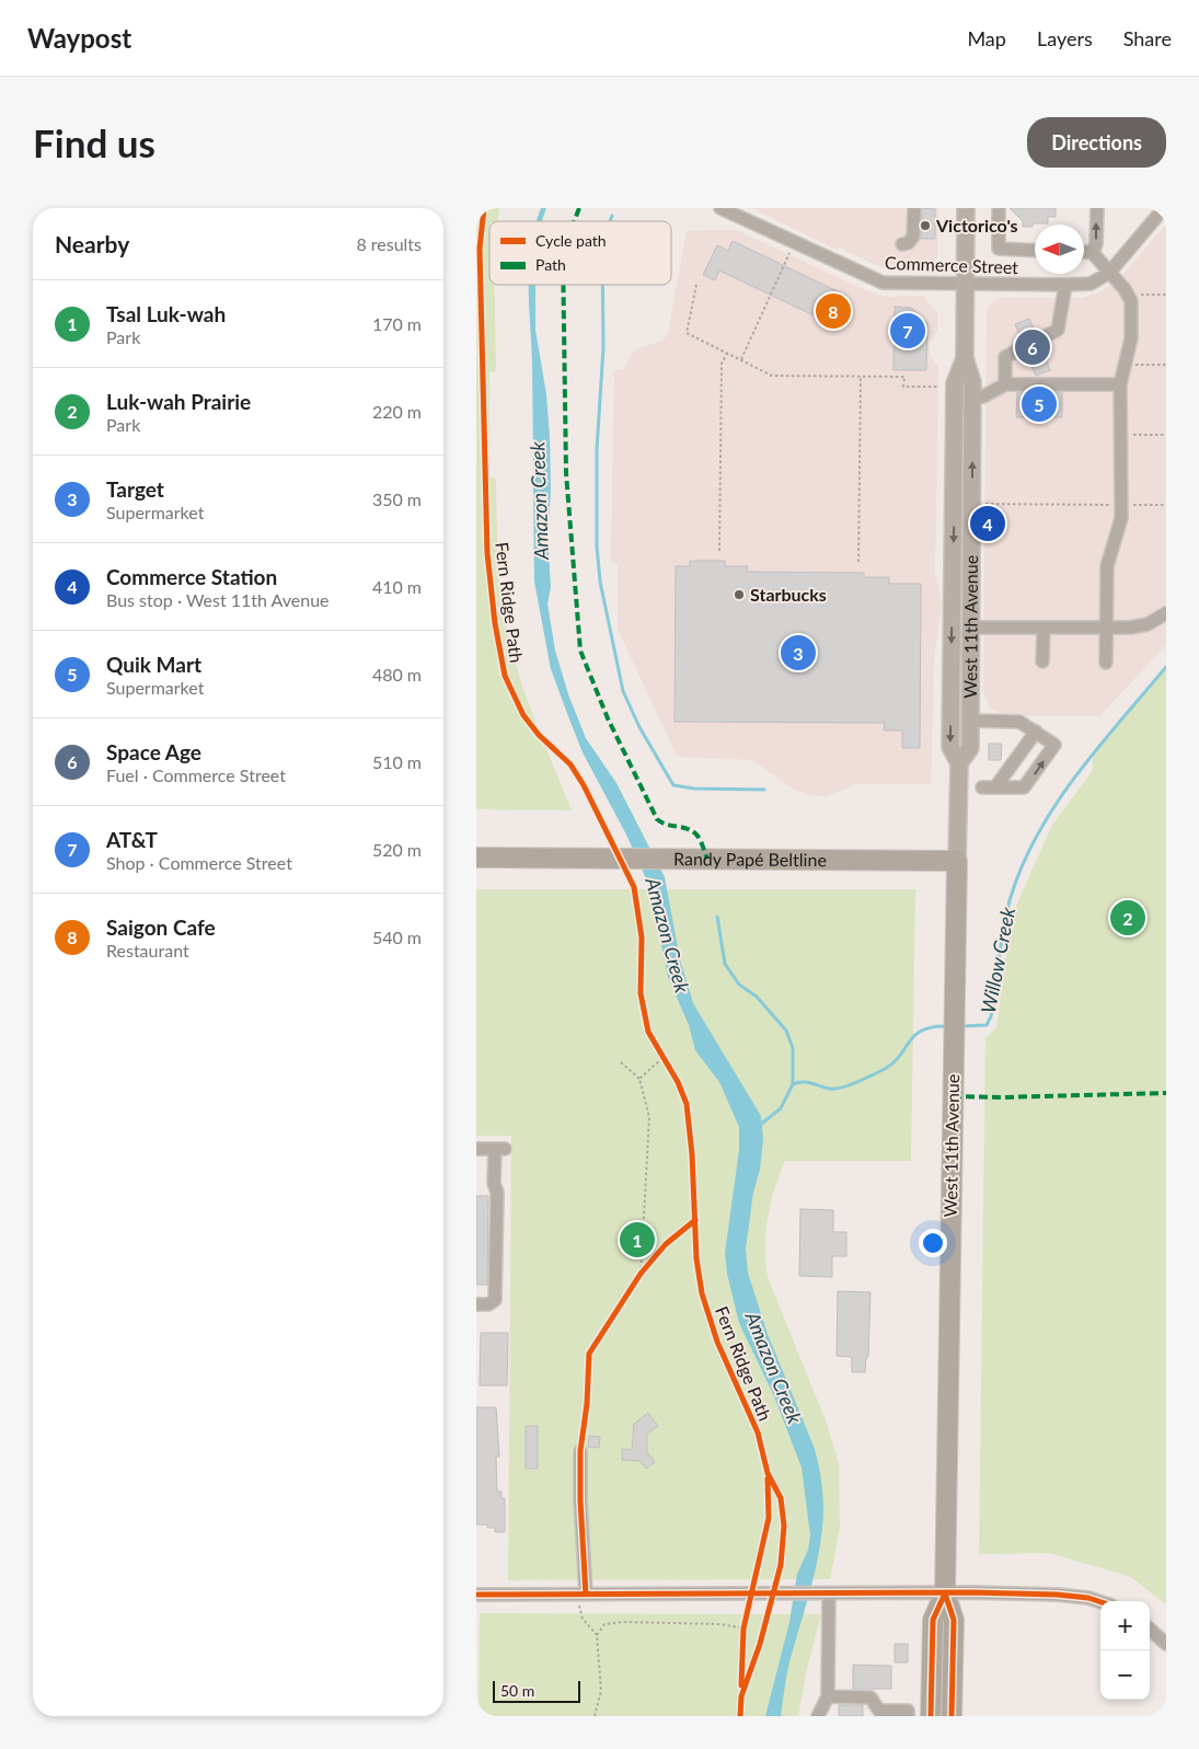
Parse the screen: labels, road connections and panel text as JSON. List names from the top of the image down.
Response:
{
  "streets": {
    "highway": ["West 11th Avenue", "Randy Papé Beltline"],
    "street": ["Commerce Street"],
    "cycle path": ["Fern Ridge Path"]
  },
  "crossings": [
    ["Commerce Street", "West 11th Avenue"],
    ["West 11th Avenue", "Randy Papé Beltline"]
  ],
  "water": ["Amazon Creek", "Willow Creek"],
  "places": ["Victorico's", "Starbucks"],
  "legend": ["Cycle path", "Path"],
  "scale_bar": "50 m",
  "north": "left",
  "page": {
    "header": "Waypost",
    "nav": ["Map", "Layers", "Share"],
    "buttons": "Directions",
    "title": "Find us",
    "heading": ["Nearby", "8 results"],
    "list": [
      {
        "mark": "1",
        "name": "Tsal Luk-wah",
        "note": "Park",
        "value": "170 m"
      },
      {
        "mark": "2",
        "name": "Luk-wah Prairie",
        "note": "Park",
        "value": "220 m"
      },
      {
        "mark": "3",
        "name": "Target",
        "note": "Supermarket",
        "value": "350 m"
      },
      {
        "mark": "4",
        "name": "Commerce Station",
        "note": "Bus stop · West 11th Avenue",
        "value": "410 m"
      },
      {
        "mark": "5",
        "name": "Quik Mart",
        "note": "Supermarket",
        "value": "480 m"
      },
      {
        "mark": "6",
        "name": "Space Age",
        "note": "Fuel · Commerce Street",
        "value": "510 m"
      },
      {
        "mark": "7",
        "name": "AT&T",
        "note": "Shop · Commerce Street",
        "value": "520 m"
      },
      {
        "mark": "8",
        "name": "Saigon Cafe",
        "note": "Restaurant",
        "value": "540 m"
      }
    ],
    "pins": [
      "8",
      "7",
      "6",
      "5",
      "4",
      "3",
      "2",
      "1"
    ],
    "map_buttons": ["+", "−"],
    "scale": "50 m"
  }
}
